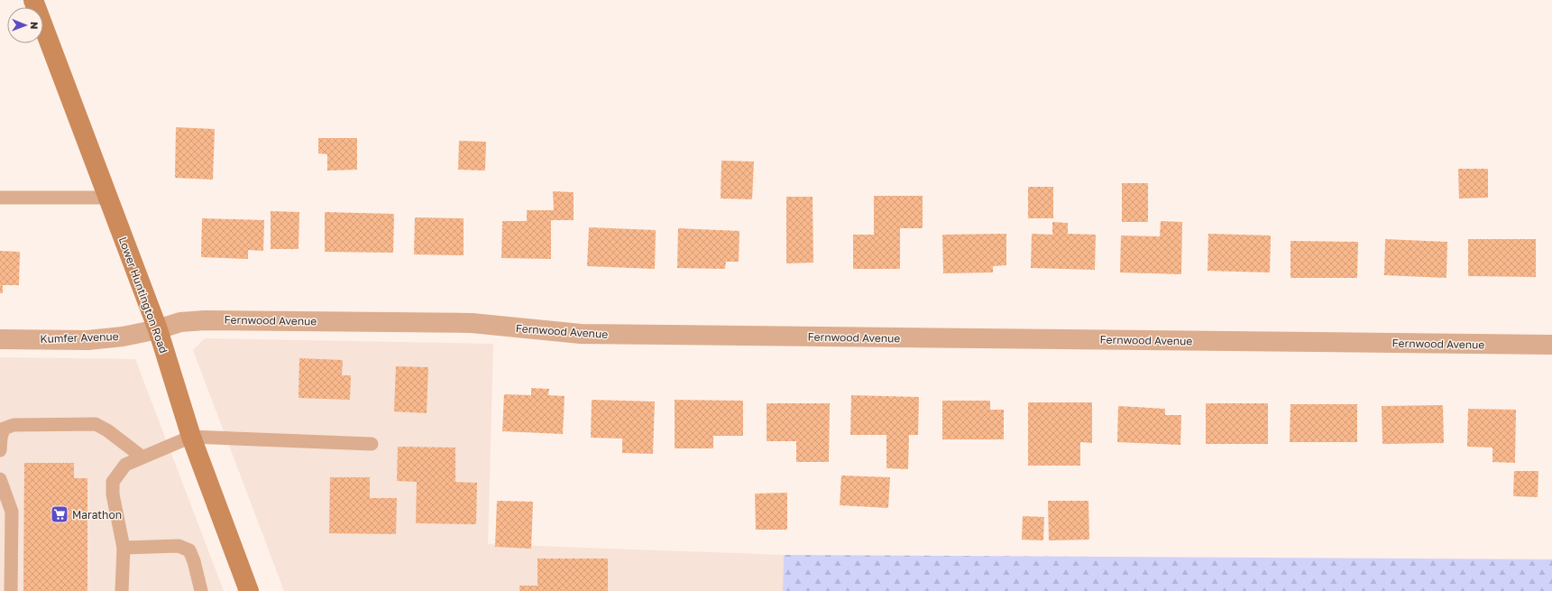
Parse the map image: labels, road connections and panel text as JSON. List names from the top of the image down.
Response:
{
  "streets": {
    "main road": ["Lower Huntington Road"],
    "street": ["Fernwood Avenue", "Kumfer Avenue"]
  },
  "crossings": [
    ["Lower Huntington Road", "Fernwood Avenue"],
    ["Lower Huntington Road", "Kumfer Avenue"],
    ["Fernwood Avenue", "Kumfer Avenue"]
  ],
  "places": {
    "supermarket": ["Marathon"]
  },
  "north": "right"
}
